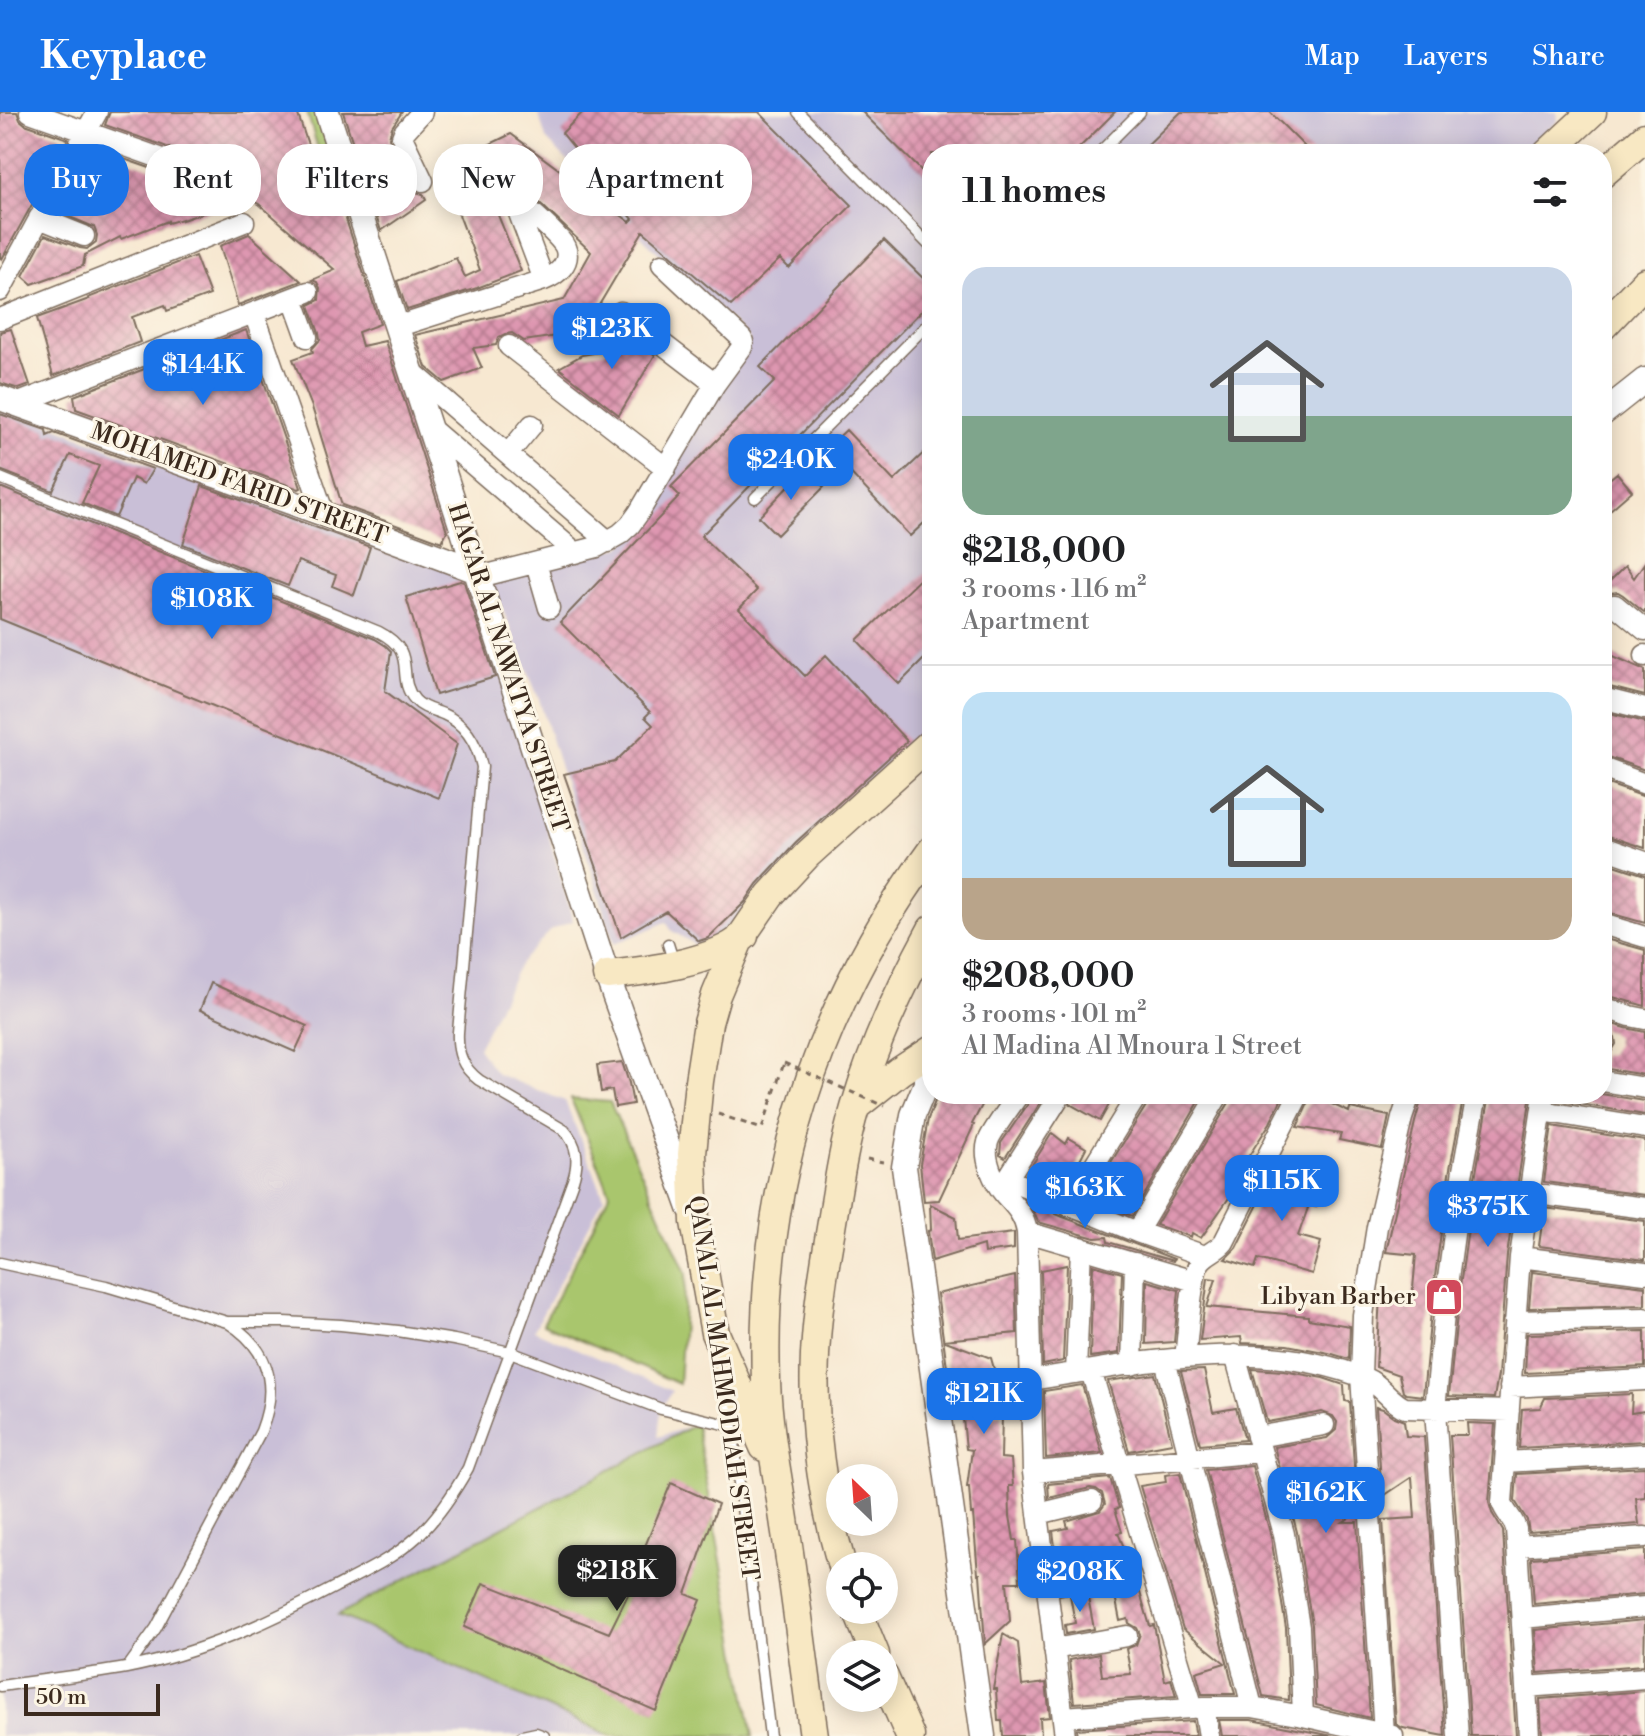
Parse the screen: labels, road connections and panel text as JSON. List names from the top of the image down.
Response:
{
  "streets": {
    "main road": ["QANAL AL MAHMODIAH STREET"],
    "street": ["MOHAMED FARID STREET", "HAGAR AL NAWATYA STREET"]
  },
  "crossings": [
    ["MOHAMED FARID STREET", "HAGAR AL NAWATYA STREET"],
    ["HAGAR AL NAWATYA STREET", "QANAL AL MAHMODIAH STREET"]
  ],
  "places": {
    "shop": ["Libyan Barber"]
  },
  "scale_bar": "50 m",
  "north": "top left",
  "page": {
    "header": "Keyplace",
    "nav": ["Map", "Layers", "Share"],
    "chip": [
      "Buy",
      "Rent",
      "Filters",
      "New",
      "Apartment"
    ],
    "heading": "11 homes",
    "list": [
      {
        "name": "$218,000",
        "note": "3 rooms · 116 m² · Apartment"
      },
      {
        "name": "$208,000",
        "note": "3 rooms · 101 m² · Al Madina Al Mnoura 1 Street"
      }
    ],
    "price": [
      "$123K",
      "$144K",
      "$240K",
      "$108K",
      "$115K",
      "$163K",
      "$375K",
      "$121K",
      "$162K",
      "$218K",
      "$208K"
    ],
    "scale": "50 m"
  }
}
